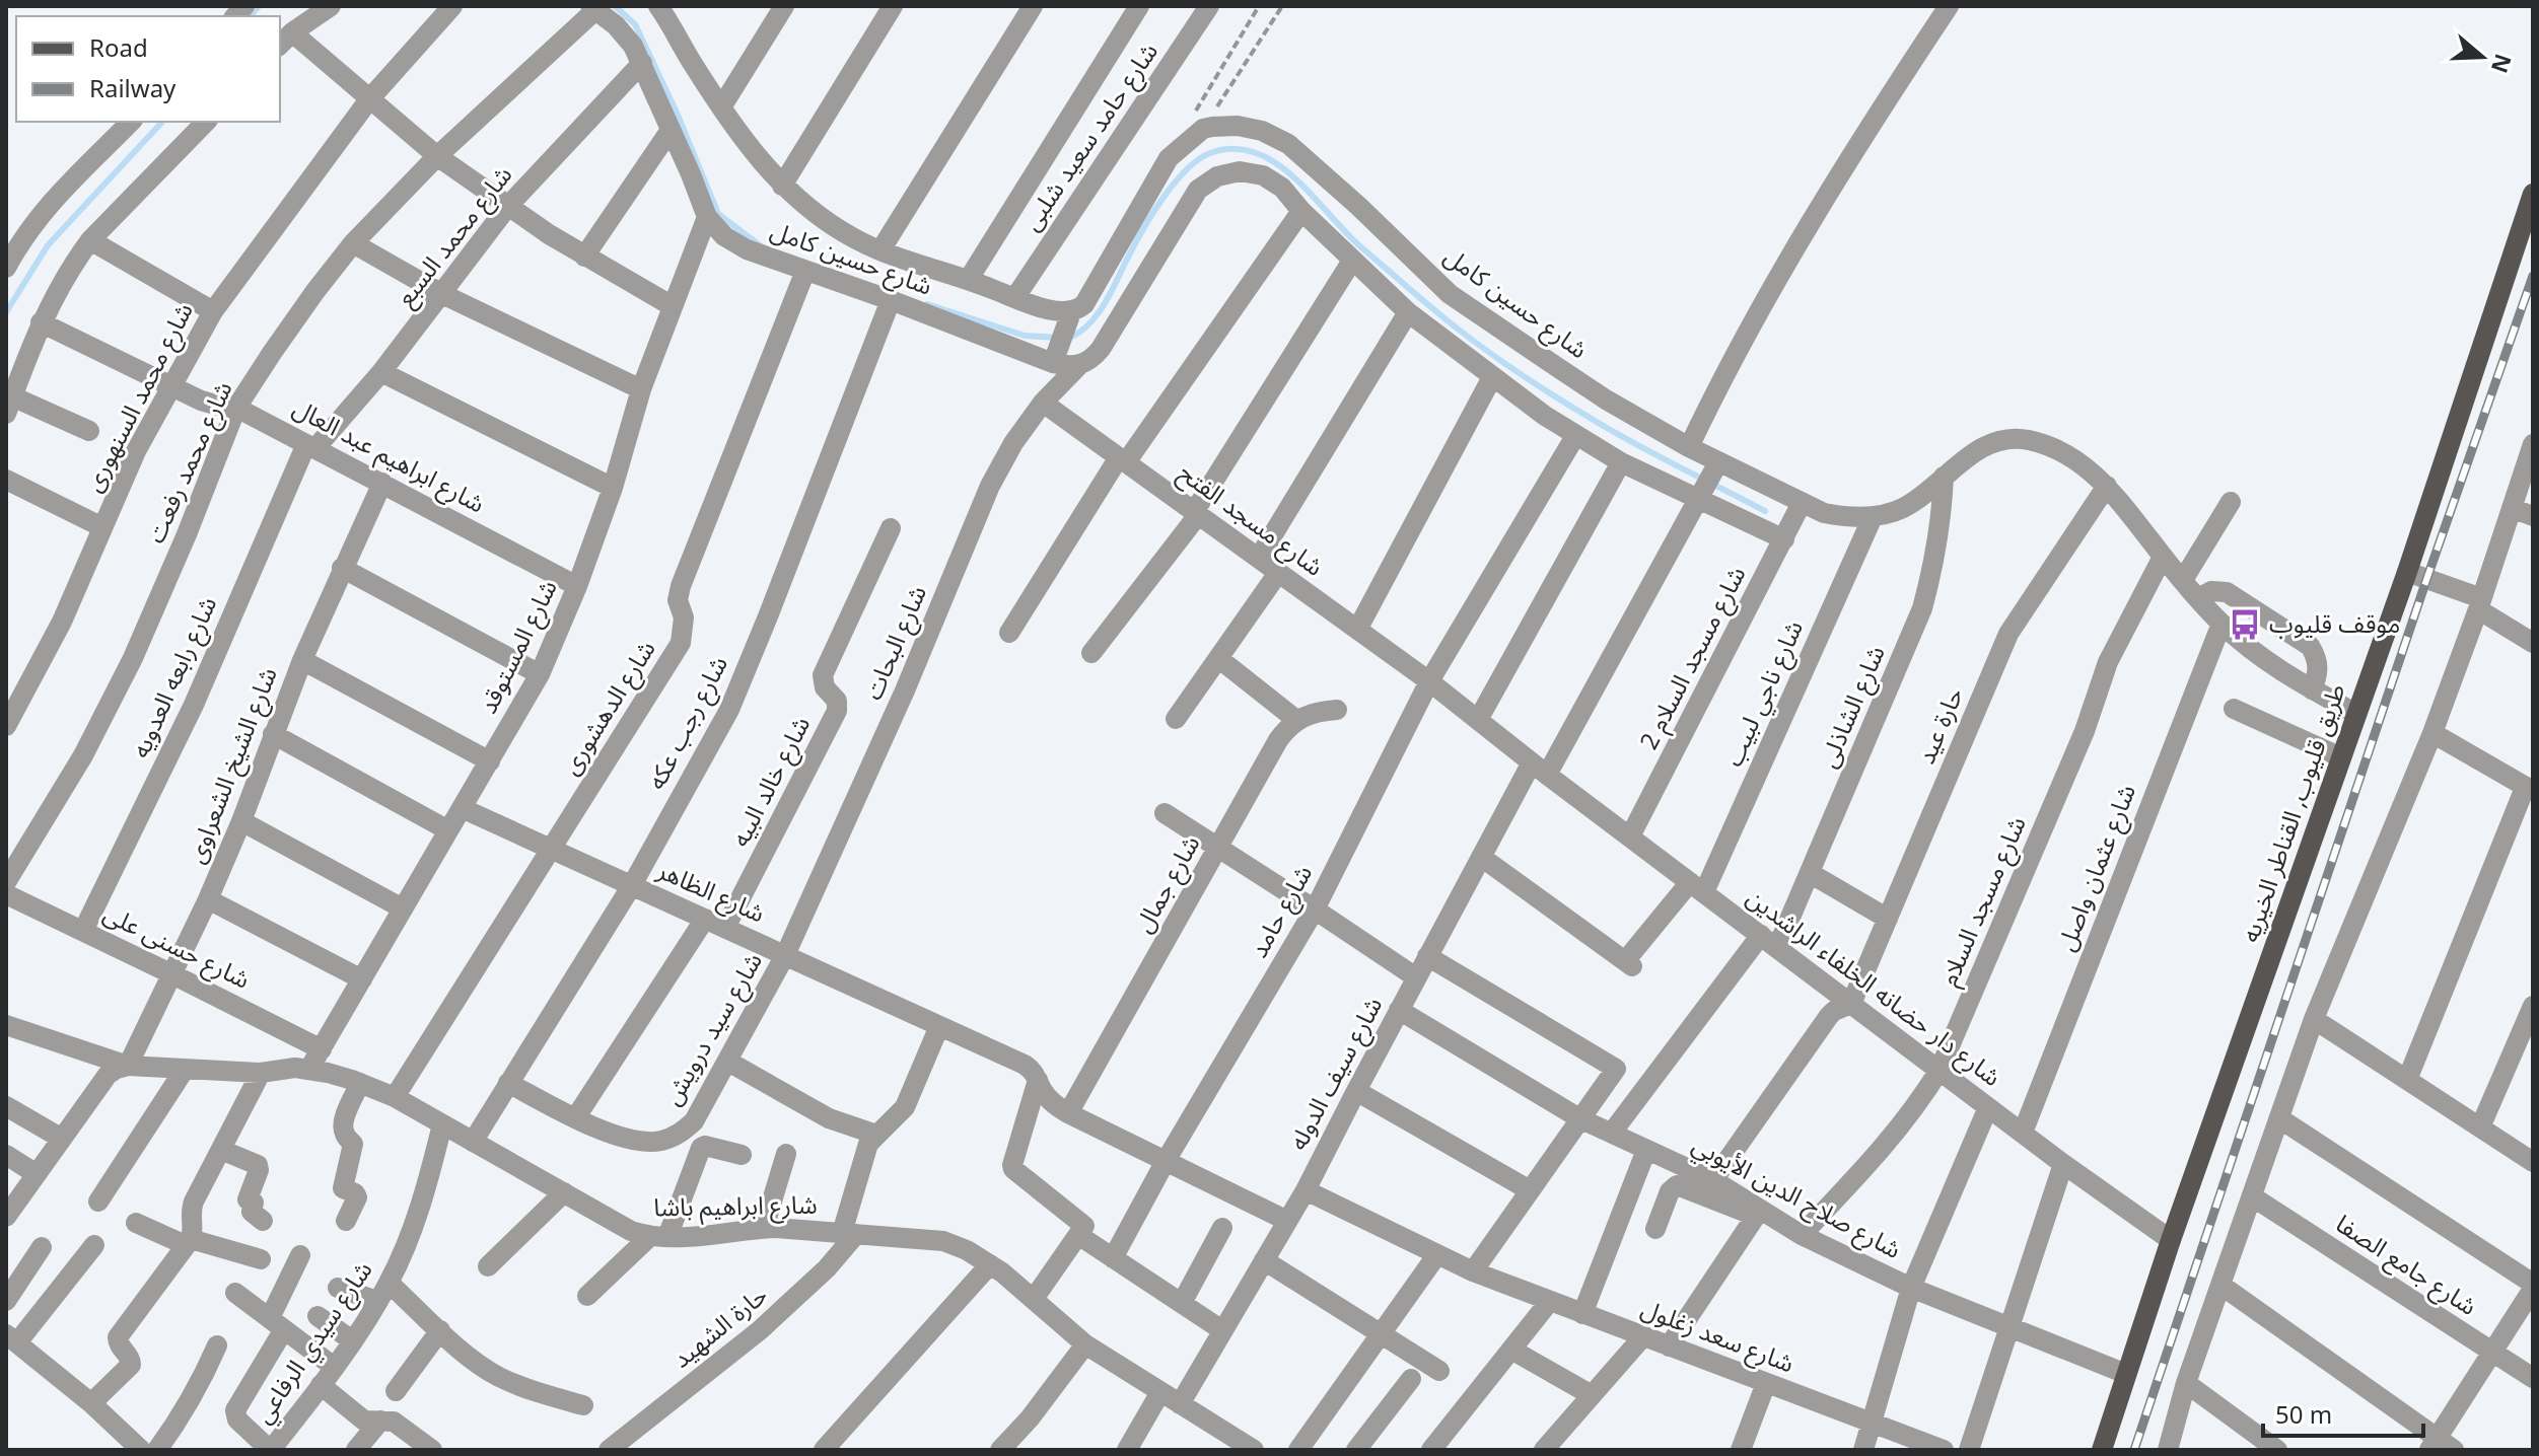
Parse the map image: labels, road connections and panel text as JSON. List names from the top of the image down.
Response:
{
  "streets": {
    "main road": ["طريق قليوب, القناطر الخيريه"],
    "street": [
      "شارع حامد سعيد شلبى",
      "شارع محمد السبع",
      "شارع حسين كامل",
      "شارع محمد السنهورى",
      "شارع ابراهيم عبد العال",
      "شارع محمد رفعت",
      "شارع مسجد الفتح",
      "شارع البحات",
      "شارع المستوقد",
      "شارع مسجد السلام 2",
      "شارع رابعه العدويه",
      "شارع ناجي لبيب",
      "شارع الشاذلى",
      "شارع الدهشورى",
      "شارع رجب عكه",
      "حارة عيد",
      "شارع الشيخ الشعراوى",
      "شارع خالد البيه",
      "شارع عثمان واصل",
      "شارع جمال",
      "شارع الظاهر",
      "شارع مسجد السلام",
      "شارع حامد",
      "شارع حسنى على",
      "شارع دار حضانه الخلفاء الراشدين",
      "شارع سيد درويش",
      "شارع سيف الدوله",
      "شارع صلاح الدين الأيوبي",
      "شارع ابراهيم باشا",
      "شارع جامع الصفا",
      "حارة الشهيد",
      "شارع سعد زغلول",
      "شارع سيدي الرفاعي"
    ]
  },
  "crossings": [
    ["شارع حامد سعيد شلبى", "شارع حسين كامل"],
    ["شارع محمد السبع", "شارع حسين كامل"],
    ["شارع محمد السبع", "شارع ابراهيم عبد العال"],
    ["شارع محمد السبع", "شارع رابعه العدويه"],
    ["شارع حسين كامل", "شارع محمد رفعت"],
    ["شارع حسين كامل", "شارع البحات"],
    ["شارع حسين كامل", "شارع المستوقد"],
    ["شارع حسين كامل", "شارع مسجد السلام 2"],
    ["شارع حسين كامل", "شارع ناجي لبيب"],
    ["شارع حسين كامل", "شارع الشاذلى"],
    ["شارع حسين كامل", "شارع الدهشورى"],
    ["شارع حسين كامل", "شارع رجب عكه"],
    ["شارع حسين كامل", "حارة عيد"],
    ["شارع حسين كامل", "طريق قليوب, القناطر الخيريه"],
    ["شارع حسين كامل", "شارع عثمان واصل"],
    ["شارع حسين كامل", "شارع مسجد السلام"],
    ["شارع حسين كامل", "شارع سيف الدوله"],
    ["شارع محمد السنهورى", "شارع ابراهيم عبد العال"],
    ["شارع ابراهيم عبد العال", "شارع محمد رفعت"],
    ["شارع ابراهيم عبد العال", "شارع المستوقد"],
    ["شارع ابراهيم عبد العال", "شارع رابعه العدويه"],
    ["شارع ابراهيم عبد العال", "شارع الشيخ الشعراوى"],
    ["شارع مسجد الفتح", "شارع البحات"],
    ["شارع مسجد الفتح", "شارع حامد"],
    ["شارع مسجد الفتح", "شارع دار حضانه الخلفاء الراشدين"],
    ["شارع البحات", "شارع الظاهر"],
    ["شارع البحات", "شارع سيد درويش"],
    ["شارع المستوقد", "شارع الظاهر"],
    ["شارع المستوقد", "شارع حسنى على"],
    ["شارع المستوقد", "شارع ابراهيم باشا"],
    ["شارع مسجد السلام 2", "شارع دار حضانه الخلفاء الراشدين"],
    ["شارع رابعه العدويه", "شارع حسنى على"],
    ["شارع ناجي لبيب", "شارع دار حضانه الخلفاء الراشدين"],
    ["شارع ناجي لبيب", "شارع سيف الدوله"],
    ["شارع الشاذلى", "شارع دار حضانه الخلفاء الراشدين"],
    ["شارع الشاذلى", "شارع صلاح الدين الأيوبي"],
    ["شارع الدهشورى", "شارع الظاهر"],
    ["شارع الدهشورى", "شارع ابراهيم باشا"],
    ["شارع رجب عكه", "شارع الظاهر"],
    ["شارع رجب عكه", "شارع سيد درويش"],
    ["شارع رجب عكه", "شارع ابراهيم باشا"],
    ["حارة عيد", "شارع دار حضانه الخلفاء الراشدين"],
    ["شارع الشيخ الشعراوى", "شارع حسنى على"],
    ["شارع الشيخ الشعراوى", "شارع ابراهيم باشا"],
    ["شارع خالد البيه", "شارع الظاهر"],
    ["طريق قليوب, القناطر الخيريه", "شارع دار حضانه الخلفاء الراشدين"],
    ["طريق قليوب, القناطر الخيريه", "شارع صلاح الدين الأيوبي"],
    ["شارع عثمان واصل", "شارع دار حضانه الخلفاء الراشدين"],
    ["شارع جمال", "شارع الظاهر"],
    ["شارع الظاهر", "شارع حامد"],
    ["شارع الظاهر", "شارع سيد درويش"],
    ["شارع الظاهر", "شارع سيف الدوله"],
    ["شارع مسجد السلام", "شارع دار حضانه الخلفاء الراشدين"],
    ["شارع مسجد السلام", "شارع صلاح الدين الأيوبي"],
    ["شارع دار حضانه الخلفاء الراشدين", "شارع سيف الدوله"],
    ["شارع سيف الدوله", "شارع صلاح الدين الأيوبي"],
    ["شارع سيف الدوله", "شارع ابراهيم باشا"],
    ["شارع سيف الدوله", "شارع سعد زغلول"],
    ["شارع ابراهيم باشا", "حارة الشهيد"],
    ["شارع ابراهيم باشا", "شارع سيدي الرفاعي"]
  ],
  "places": {
    "bus stop": ["موقف قليوب"]
  },
  "legend": ["Road", "Railway"],
  "scale_bar": "50 m",
  "north": "right"
}
